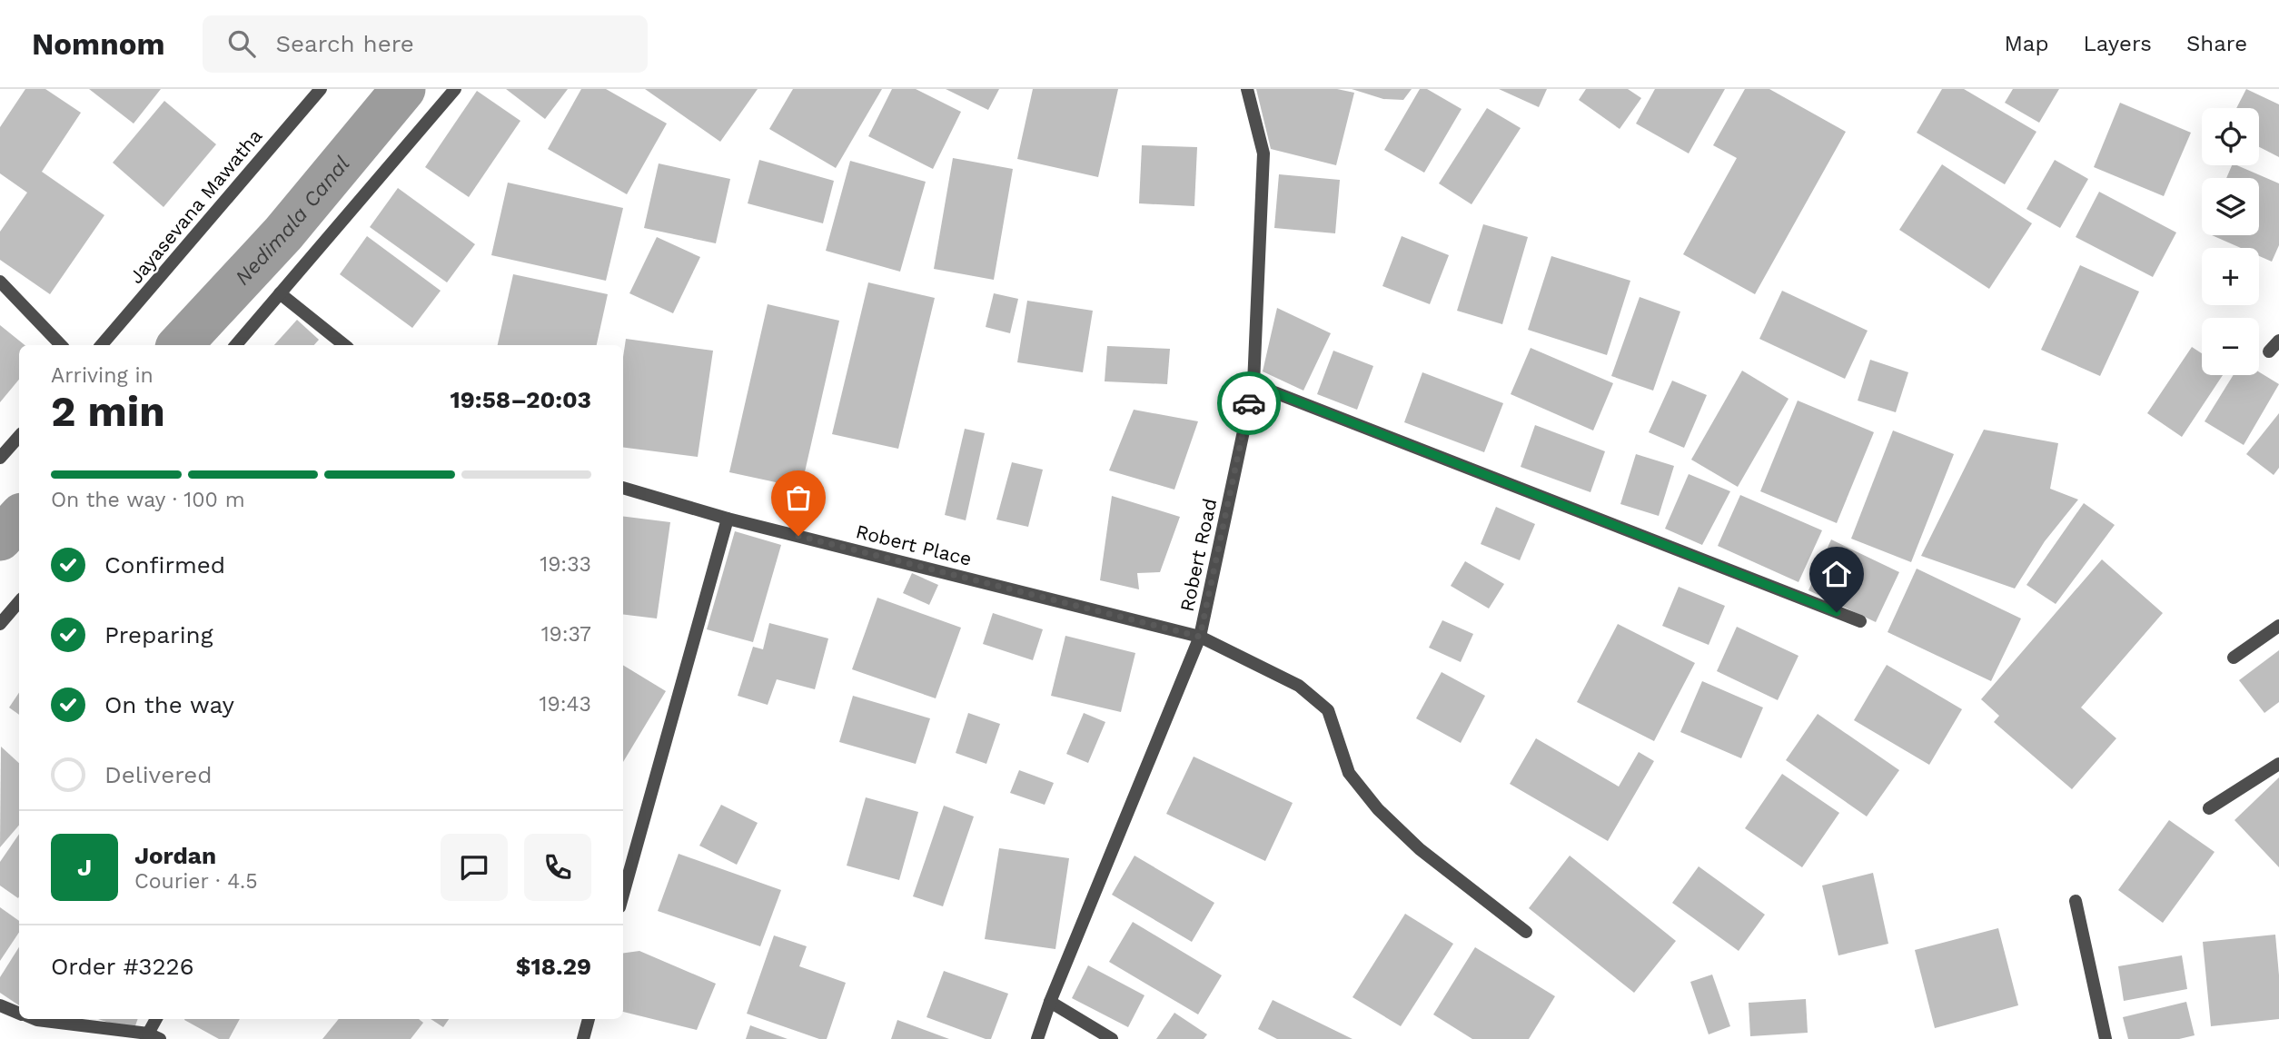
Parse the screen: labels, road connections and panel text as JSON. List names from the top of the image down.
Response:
{
  "streets": {
    "street": ["Jayasevana Mawatha", "Robert Place", "Robert Road"]
  },
  "crossings": [
    ["Robert Place", "Robert Road"]
  ],
  "water": ["Nedimala Canal"],
  "page": {
    "header": "Nomnom",
    "search": "Search here",
    "nav": ["Map", "Layers", "Share"],
    "map_buttons": ["+", "−"],
    "heading": ["2 min", "Arriving in", "19:58–20:03"],
    "panel": [
      "Jordan",
      "Courier · 4.5",
      "Order #3226",
      "$18.29"
    ],
    "bar": "On the way · 100 m",
    "list": [
      ["Confirmed", "19:33"],
      ["Preparing", "19:37"],
      ["On the way", "19:43"],
      "Delivered"
    ],
    "round": "J"
  }
}
